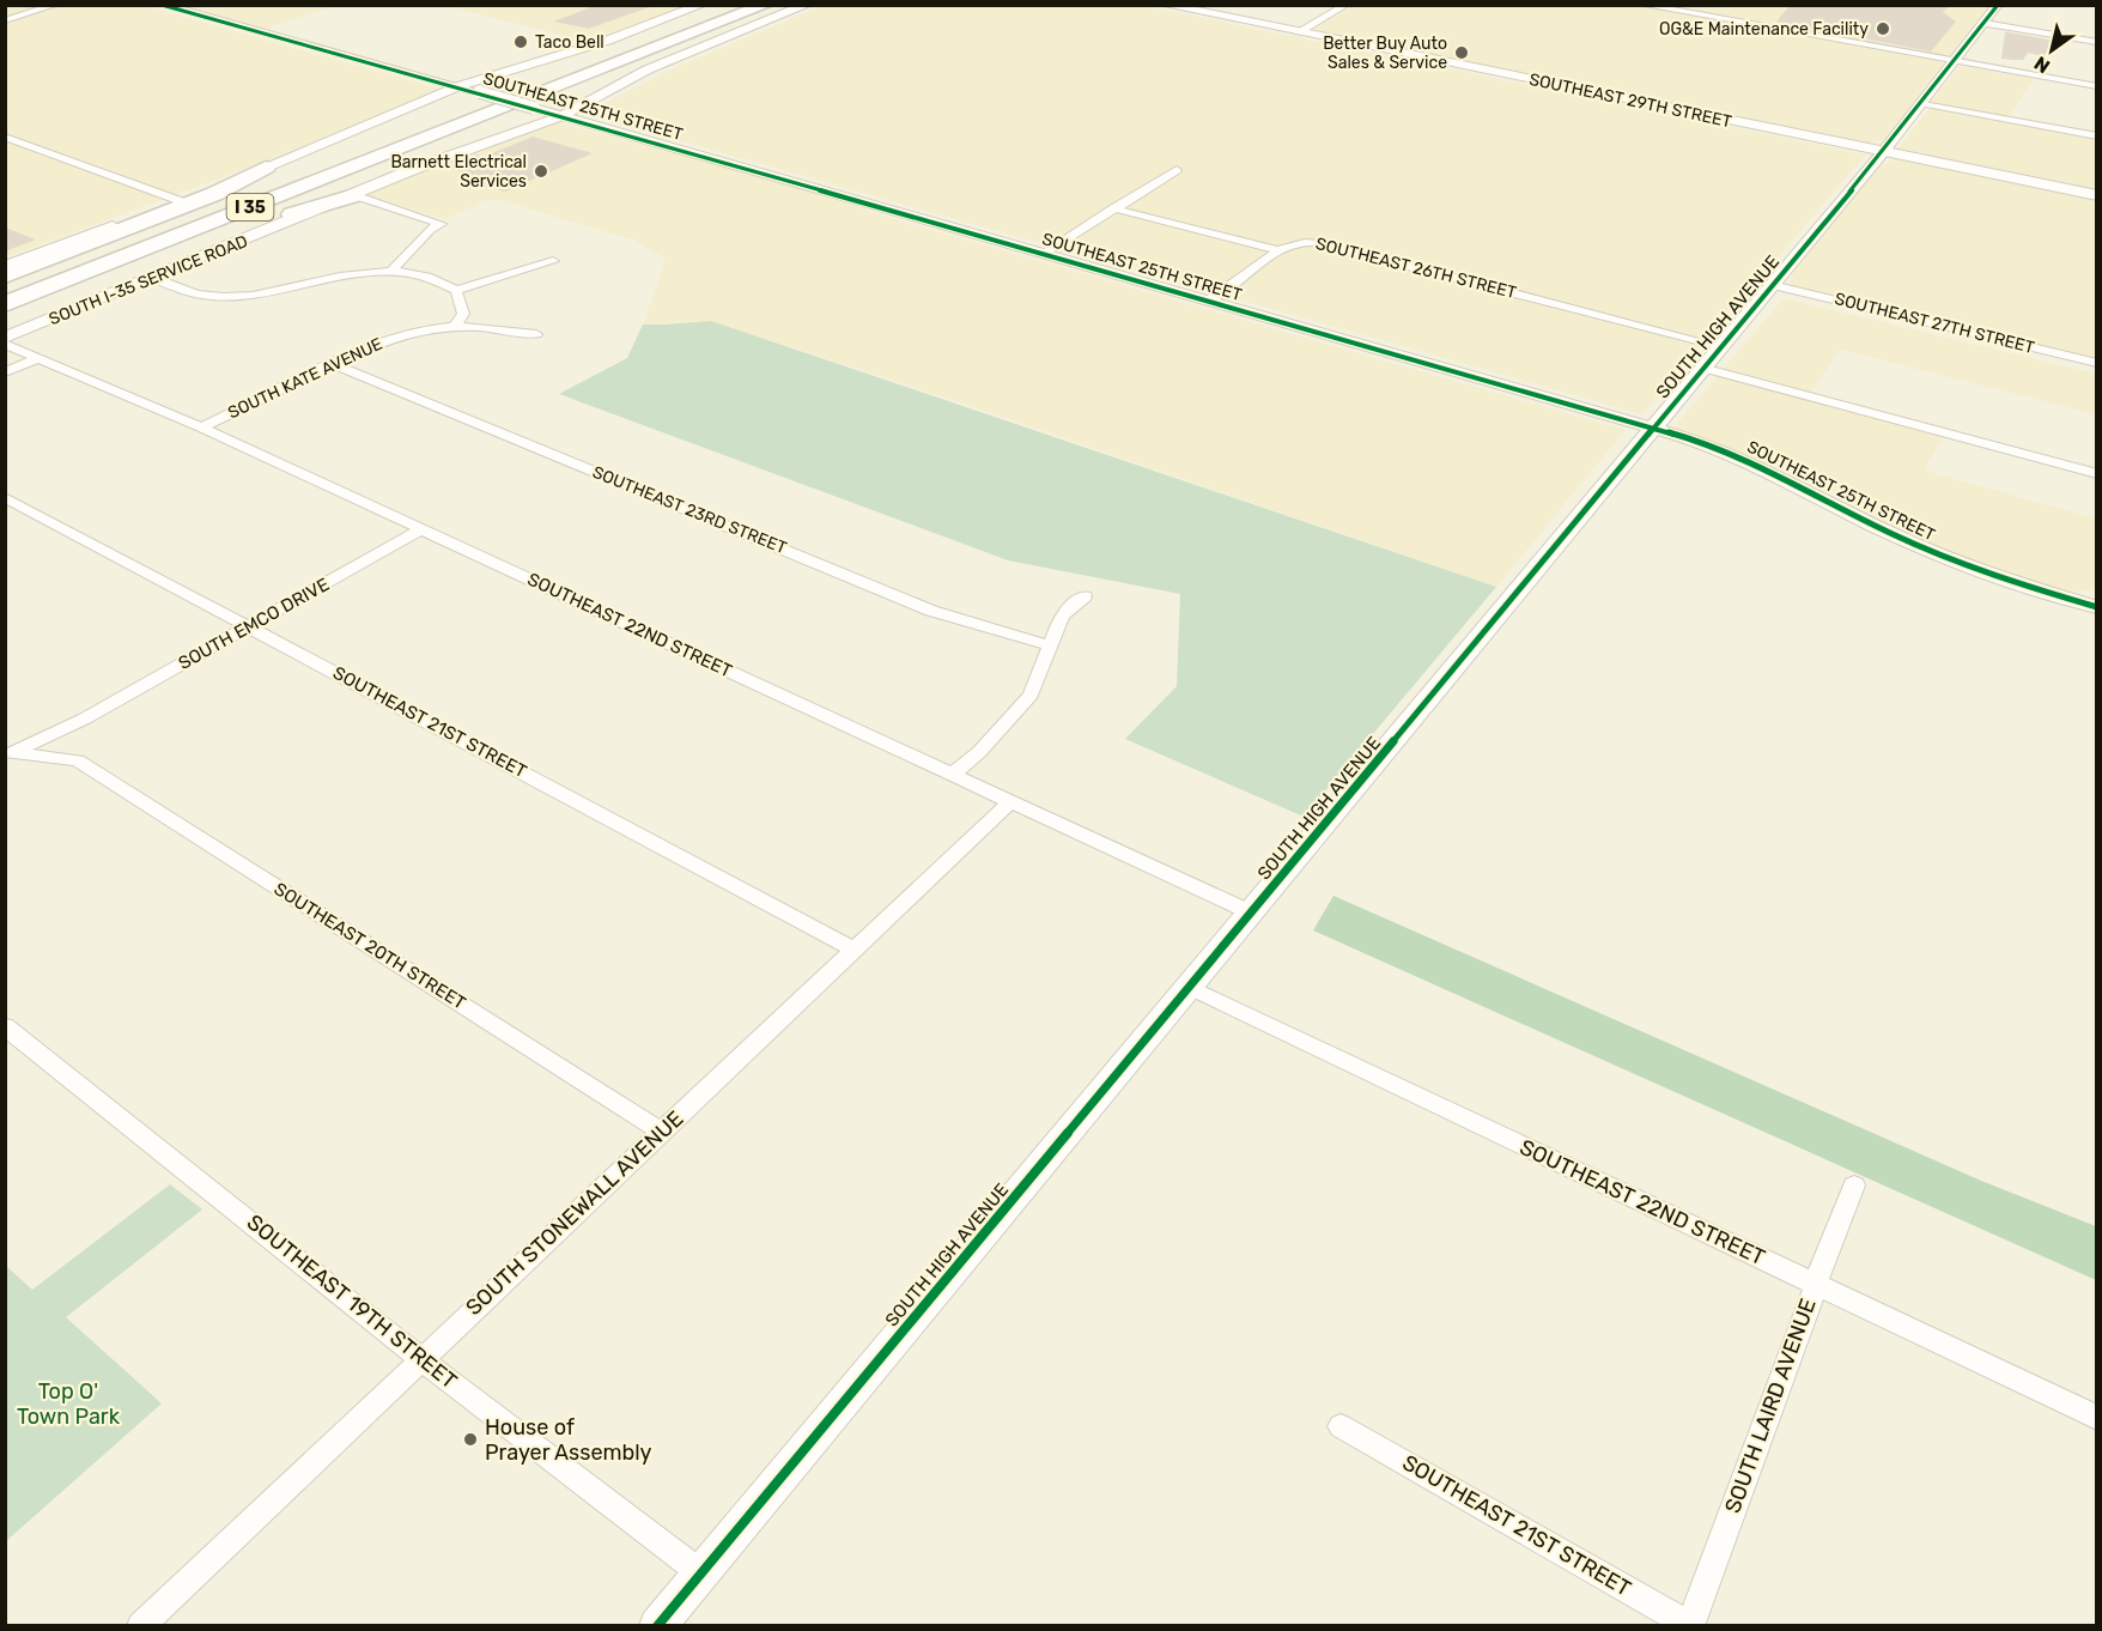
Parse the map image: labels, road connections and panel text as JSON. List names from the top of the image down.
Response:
{
  "streets": {
    "highway": ["I 35"],
    "main road": ["SOUTHEAST 29TH STREET", "SOUTH I-35 SERVICE ROAD"],
    "street": [
      "SOUTHEAST 25TH STREET",
      "SOUTHEAST 26TH STREET",
      "SOUTHEAST 27TH STREET",
      "SOUTH HIGH AVENUE",
      "SOUTH KATE AVENUE",
      "SOUTHEAST 23RD STREET",
      "SOUTH EMCO DRIVE",
      "SOUTHEAST 22ND STREET",
      "SOUTHEAST 21ST STREET",
      "SOUTHEAST 20TH STREET",
      "SOUTH STONEWALL AVENUE",
      "SOUTHEAST 19TH STREET",
      "SOUTH LAIRD AVENUE"
    ]
  },
  "crossings": [
    ["SOUTHEAST 29TH STREET", "SOUTH HIGH AVENUE"],
    ["SOUTHEAST 25TH STREET", "SOUTH I-35 SERVICE ROAD"],
    ["SOUTHEAST 25TH STREET", "SOUTH HIGH AVENUE"],
    ["SOUTHEAST 26TH STREET", "SOUTH HIGH AVENUE"],
    ["SOUTHEAST 27TH STREET", "SOUTH HIGH AVENUE"],
    ["SOUTH HIGH AVENUE", "SOUTHEAST 22ND STREET"],
    ["SOUTH HIGH AVENUE", "SOUTHEAST 19TH STREET"],
    ["SOUTH KATE AVENUE", "SOUTHEAST 23RD STREET"],
    ["SOUTH KATE AVENUE", "SOUTHEAST 22ND STREET"],
    ["SOUTH EMCO DRIVE", "SOUTHEAST 22ND STREET"],
    ["SOUTH EMCO DRIVE", "SOUTHEAST 21ST STREET"],
    ["SOUTH EMCO DRIVE", "SOUTHEAST 20TH STREET"],
    ["SOUTHEAST 22ND STREET", "SOUTH STONEWALL AVENUE"],
    ["SOUTHEAST 22ND STREET", "SOUTH LAIRD AVENUE"],
    ["SOUTHEAST 21ST STREET", "SOUTH STONEWALL AVENUE"],
    ["SOUTHEAST 21ST STREET", "SOUTH LAIRD AVENUE"],
    ["SOUTHEAST 20TH STREET", "SOUTH STONEWALL AVENUE"],
    ["SOUTH STONEWALL AVENUE", "SOUTHEAST 19TH STREET"]
  ],
  "parks": ["Top O' Town Park"],
  "places": [
    "OG&E Maintenance Facility",
    "Taco Bell",
    "Better Buy Auto Sales & Service",
    "Barnett Electrical Services",
    "House of Prayer Assembly"
  ],
  "north": "bottom left"
}
